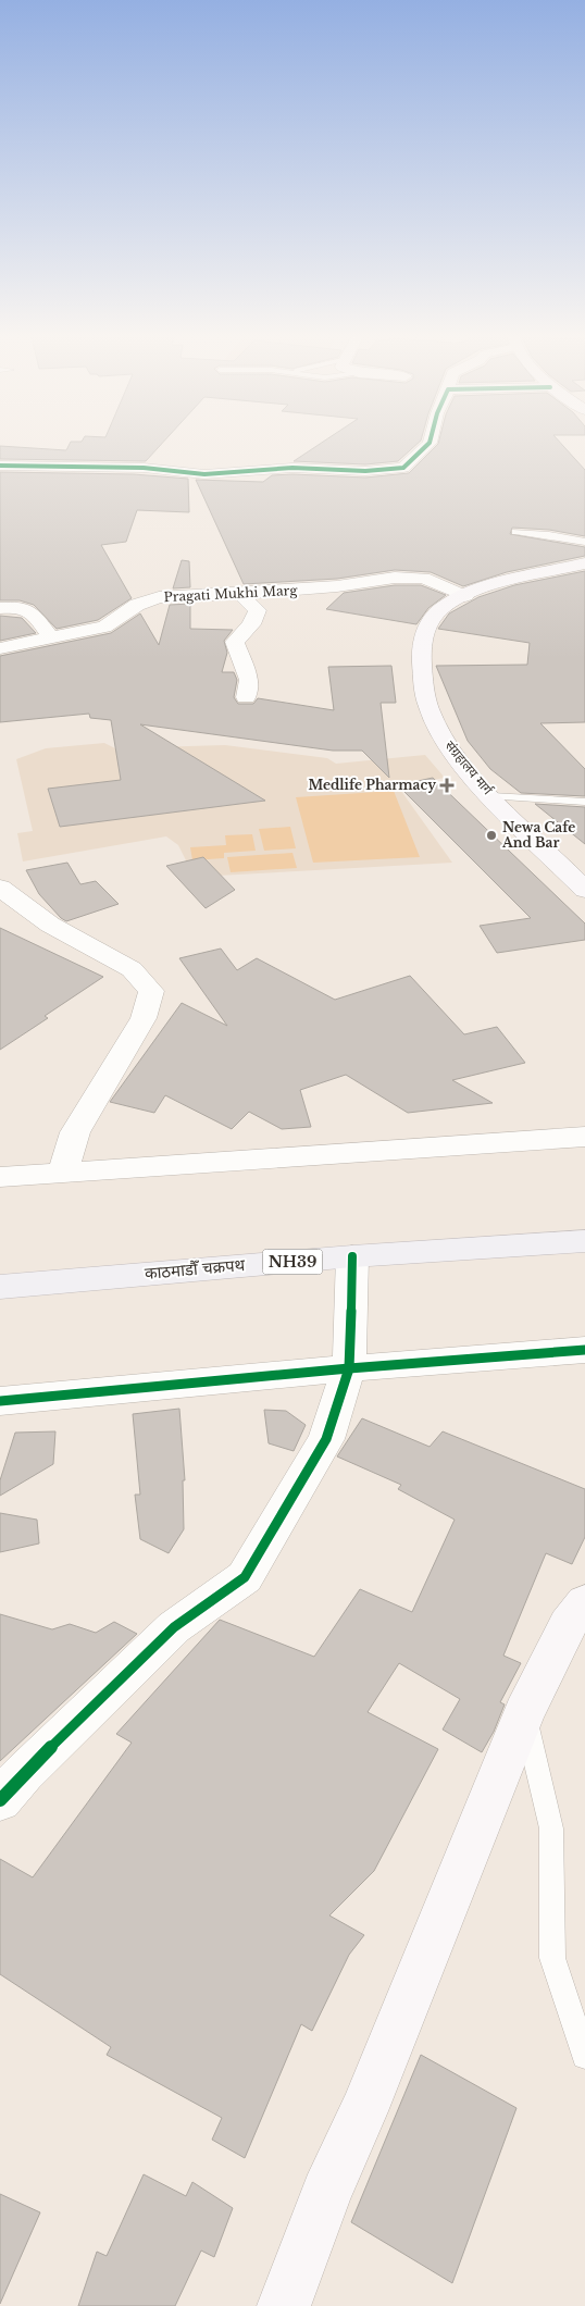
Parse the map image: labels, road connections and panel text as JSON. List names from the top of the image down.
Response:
{
  "streets": {
    "highway": ["NH39", "काठमाडाैँ चक्रपथ"],
    "main road": ["संग्रहालय मार्ग"],
    "street": ["Pragati Mukhi Marg"]
  },
  "crossings": [
    ["Pragati Mukhi Marg", "संग्रहालय मार्ग"]
  ],
  "places": {
    "health": ["Medlife Pharmacy"],
    "other": ["Newa Cafe And Bar"]
  }
}
